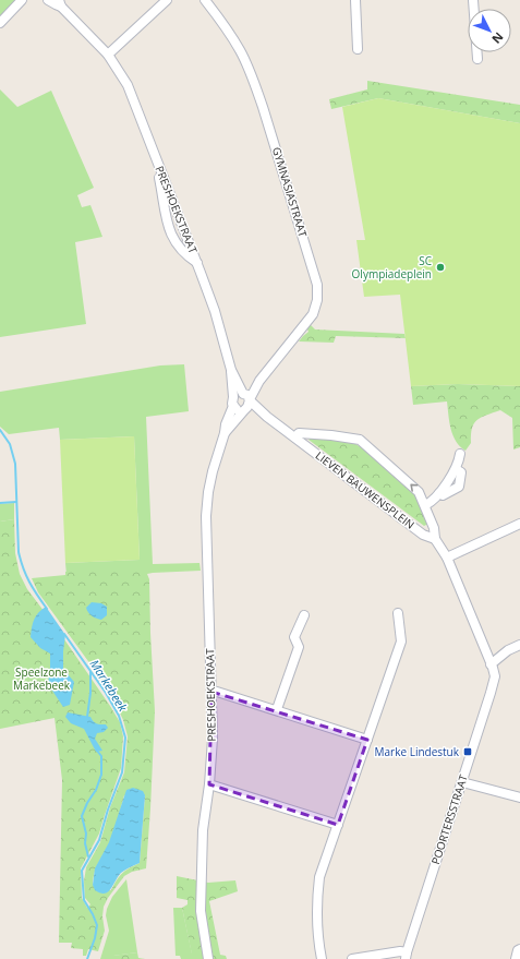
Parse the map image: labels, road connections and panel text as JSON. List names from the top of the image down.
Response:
{
  "streets": {
    "street": [
      "GYMNASIASTRAAT",
      "PRESHOEKSTRAAT",
      "LIEVEN BAUWENSPLEIN",
      "POORTERSSTRAAT"
    ]
  },
  "crossings": [
    ["GYMNASIASTRAAT", "PRESHOEKSTRAAT"],
    ["GYMNASIASTRAAT", "LIEVEN BAUWENSPLEIN"],
    ["PRESHOEKSTRAAT", "LIEVEN BAUWENSPLEIN"],
    ["LIEVEN BAUWENSPLEIN", "POORTERSSTRAAT"]
  ],
  "water": ["Markebeek"],
  "parks": ["Speelzone Markebeek"],
  "places": {
    "other": ["SC Olympiadeplein"],
    "transit": ["Marke Lindestuk"]
  },
  "north": "bottom right"
}
